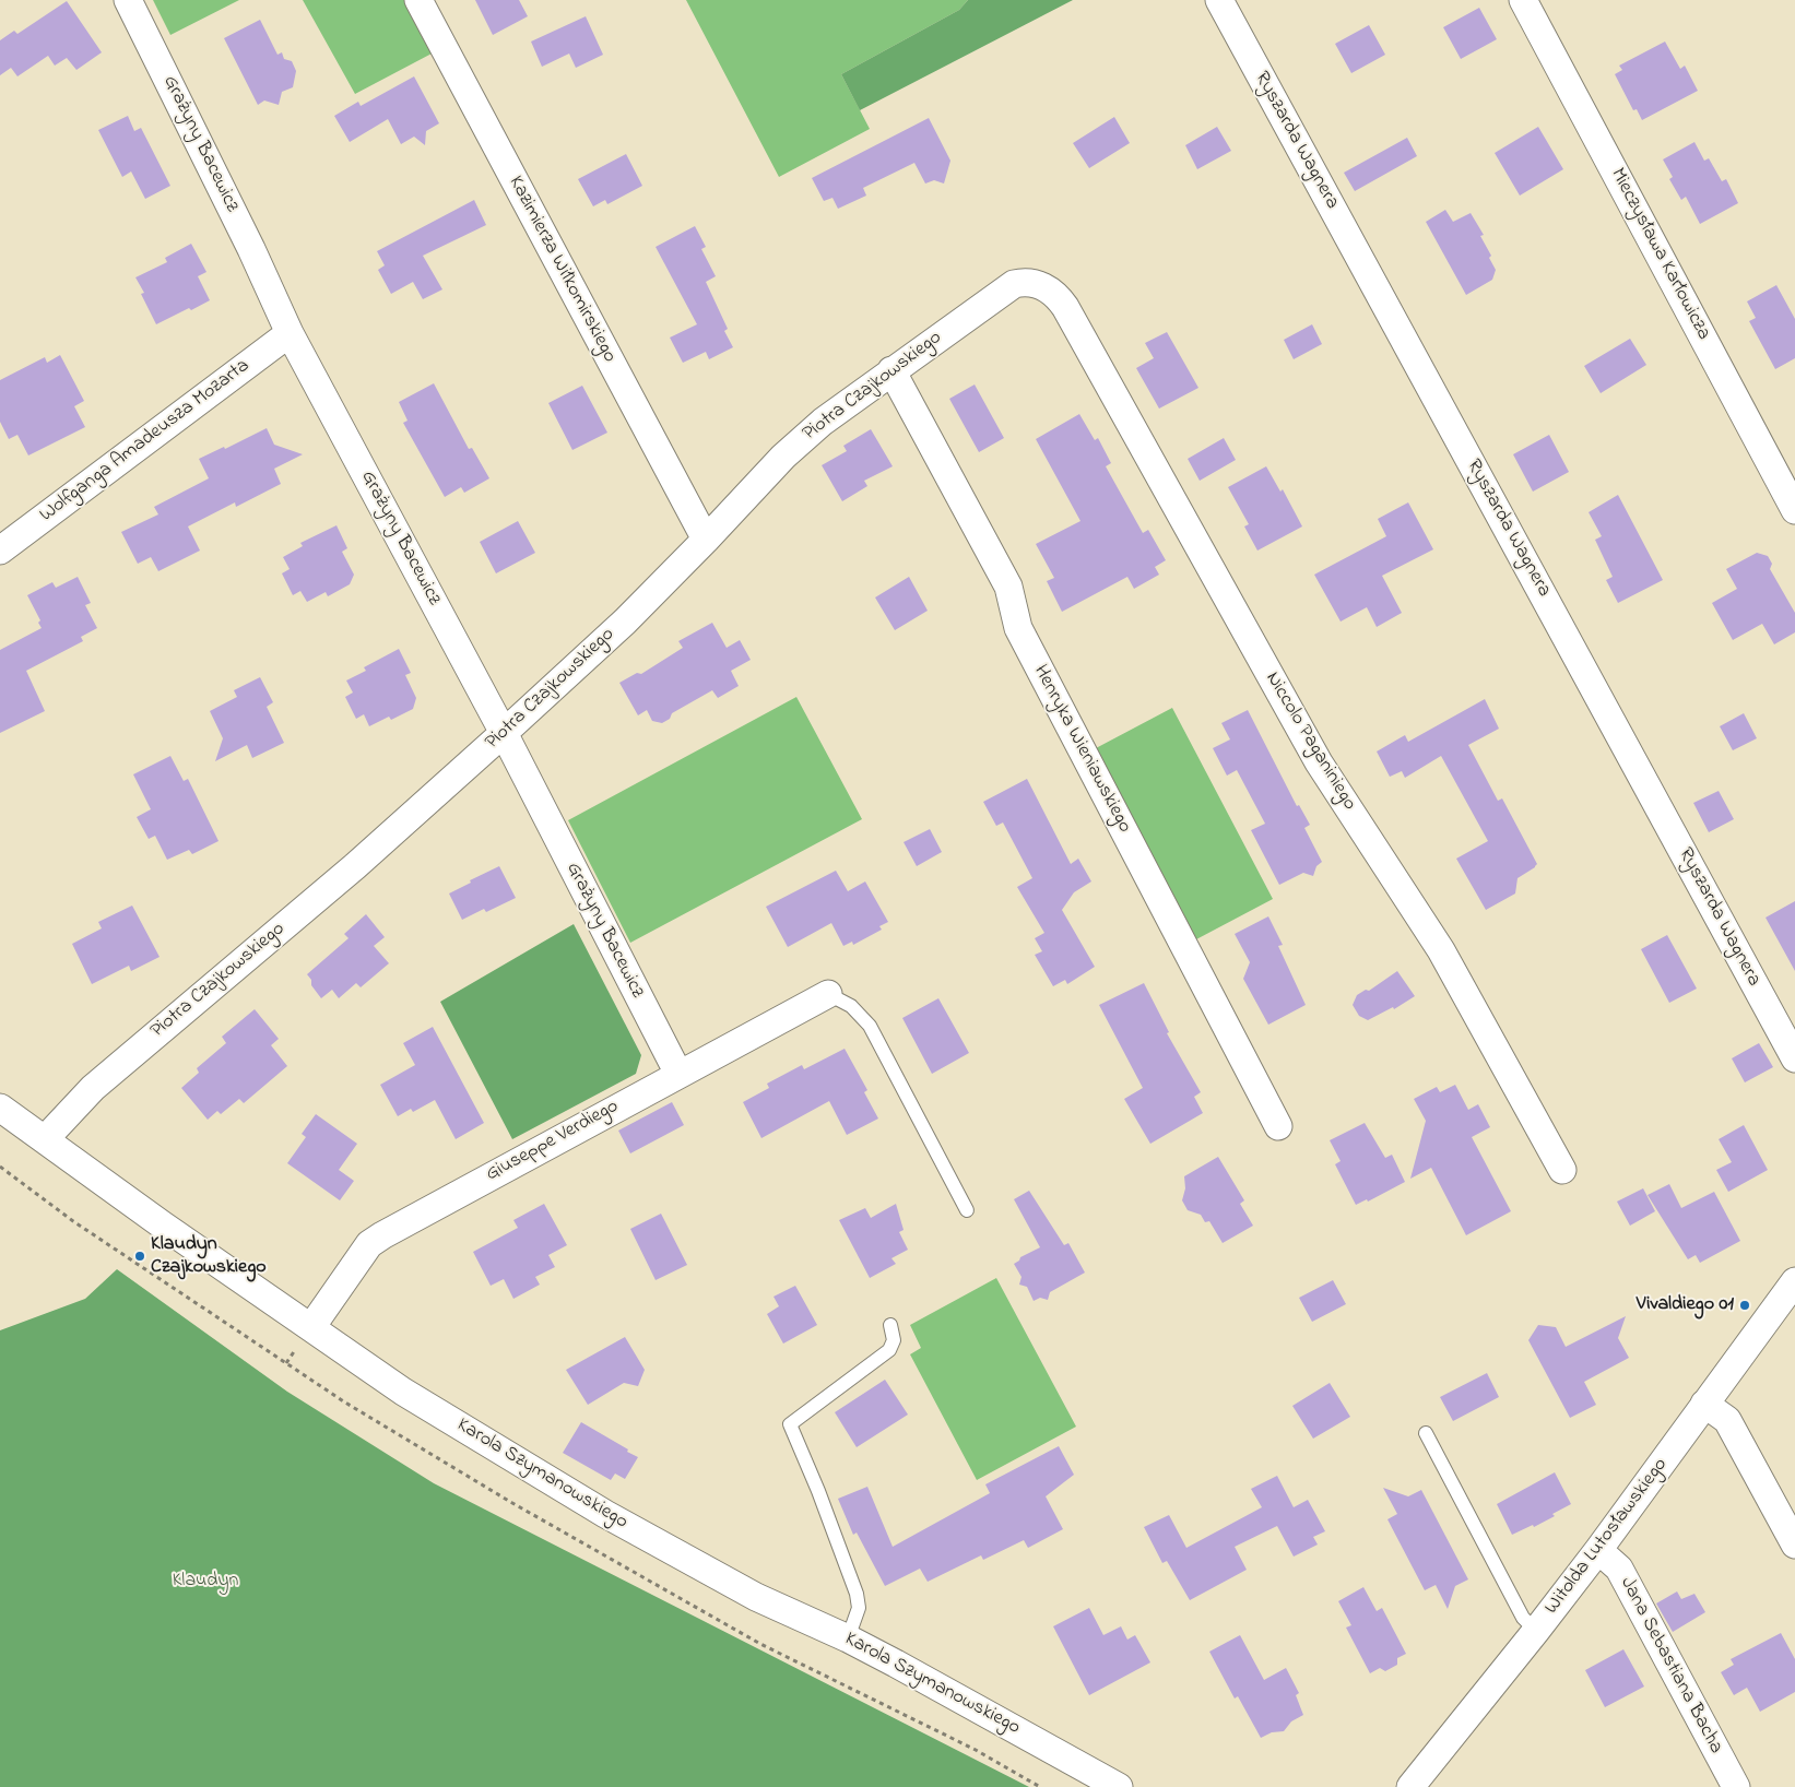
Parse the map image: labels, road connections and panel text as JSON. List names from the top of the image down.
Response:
{
  "streets": {
    "street": [
      "Ryszarda Wagnera",
      "Grażyny Bacewicz",
      "Mieczysława Karłowicza",
      "Kazimierza Wiłkomirskiego",
      "Piotra Czajkowskiego",
      "Wolfganga Amadeusza Mozarta",
      "Niccolo Paganiniego",
      "Henryka Wieniawskiego",
      "Giuseppe Verdiego",
      "Karola Szymanowskiego",
      "Witolda Lutosławskiego",
      "Jana Sebastiana Bacha"
    ]
  },
  "crossings": [
    ["Grażyny Bacewicz", "Piotra Czajkowskiego"],
    ["Grażyny Bacewicz", "Wolfganga Amadeusza Mozarta"],
    ["Grażyny Bacewicz", "Giuseppe Verdiego"],
    ["Kazimierza Wiłkomirskiego", "Piotra Czajkowskiego"],
    ["Piotra Czajkowskiego", "Niccolo Paganiniego"],
    ["Piotra Czajkowskiego", "Henryka Wieniawskiego"],
    ["Piotra Czajkowskiego", "Karola Szymanowskiego"],
    ["Giuseppe Verdiego", "Karola Szymanowskiego"],
    ["Witolda Lutosławskiego", "Jana Sebastiana Bacha"]
  ],
  "parks": ["Klaudyn"],
  "places": ["Klaudyn Czajkowskiego", "Vivaldiego 01"]
}
